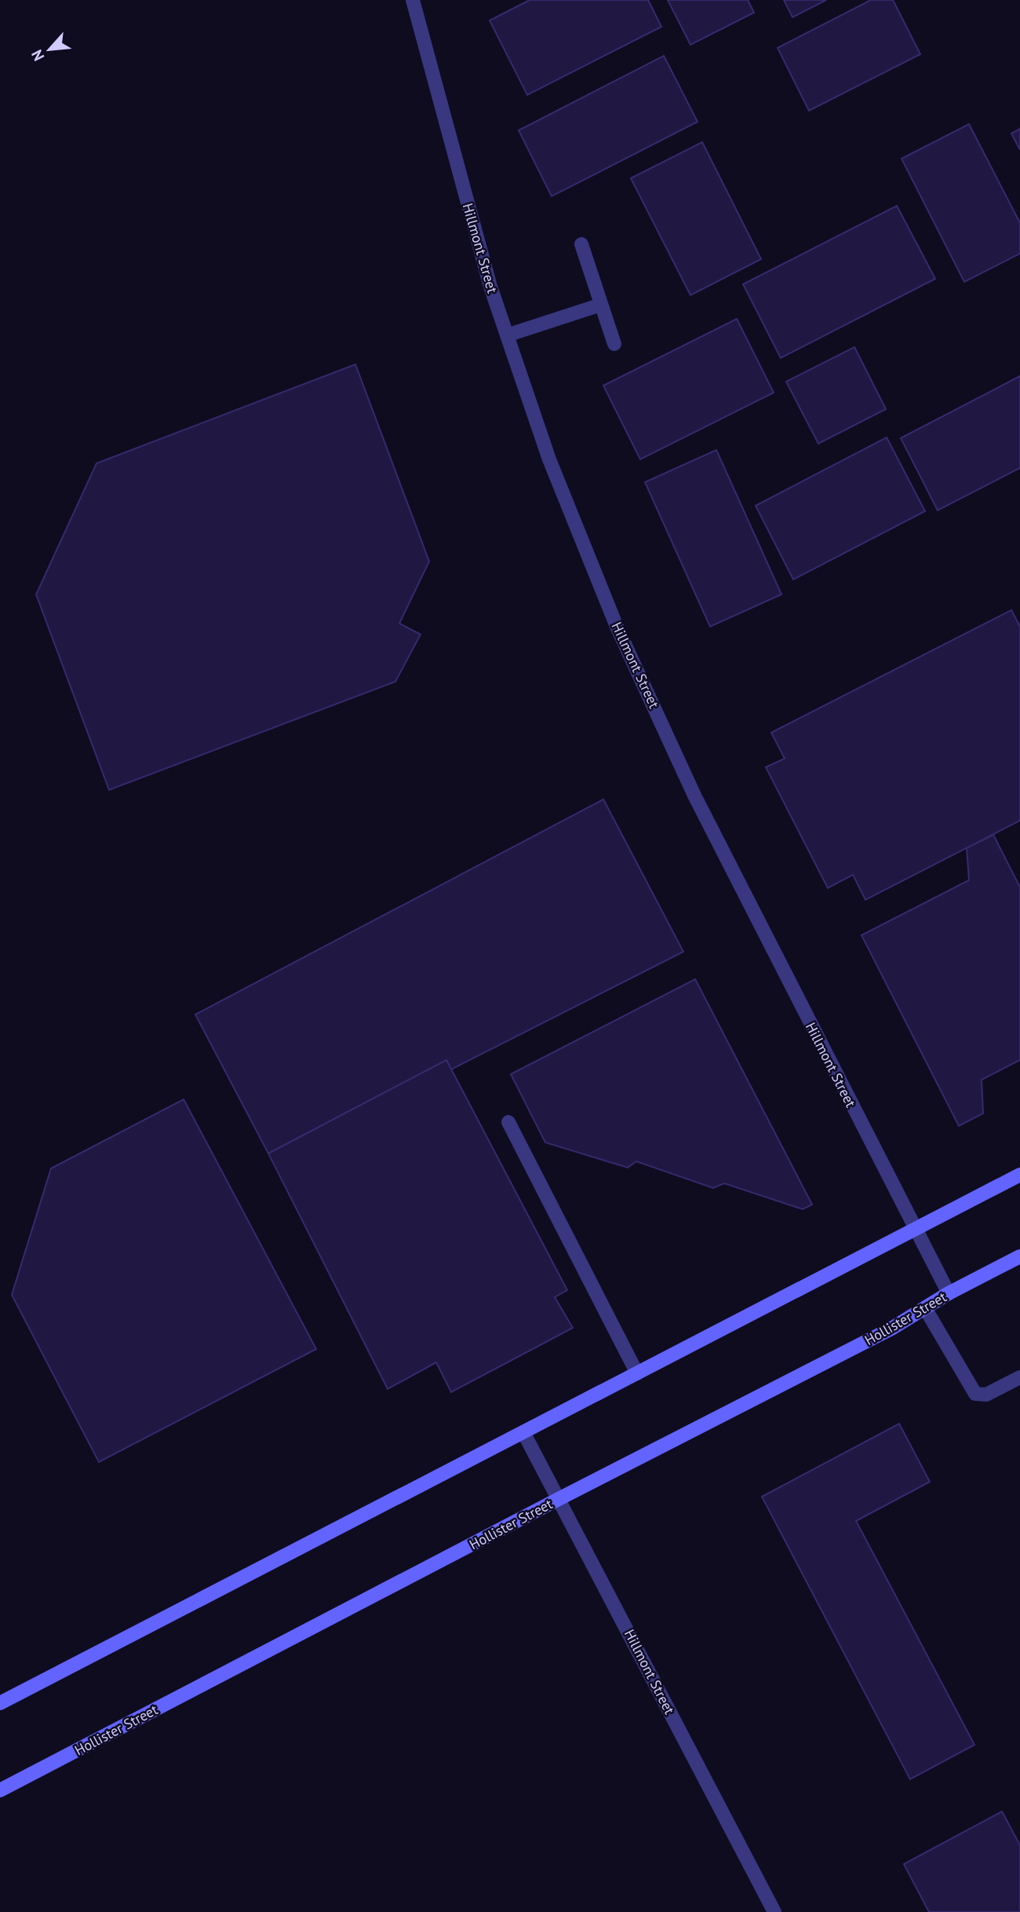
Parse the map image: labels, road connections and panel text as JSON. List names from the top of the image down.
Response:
{
  "streets": {
    "main road": ["Hollister Street"],
    "street": ["Hillmont Street"]
  },
  "crossings": [
    ["Hillmont Street", "Hollister Street"]
  ],
  "north": "bottom left"
}
